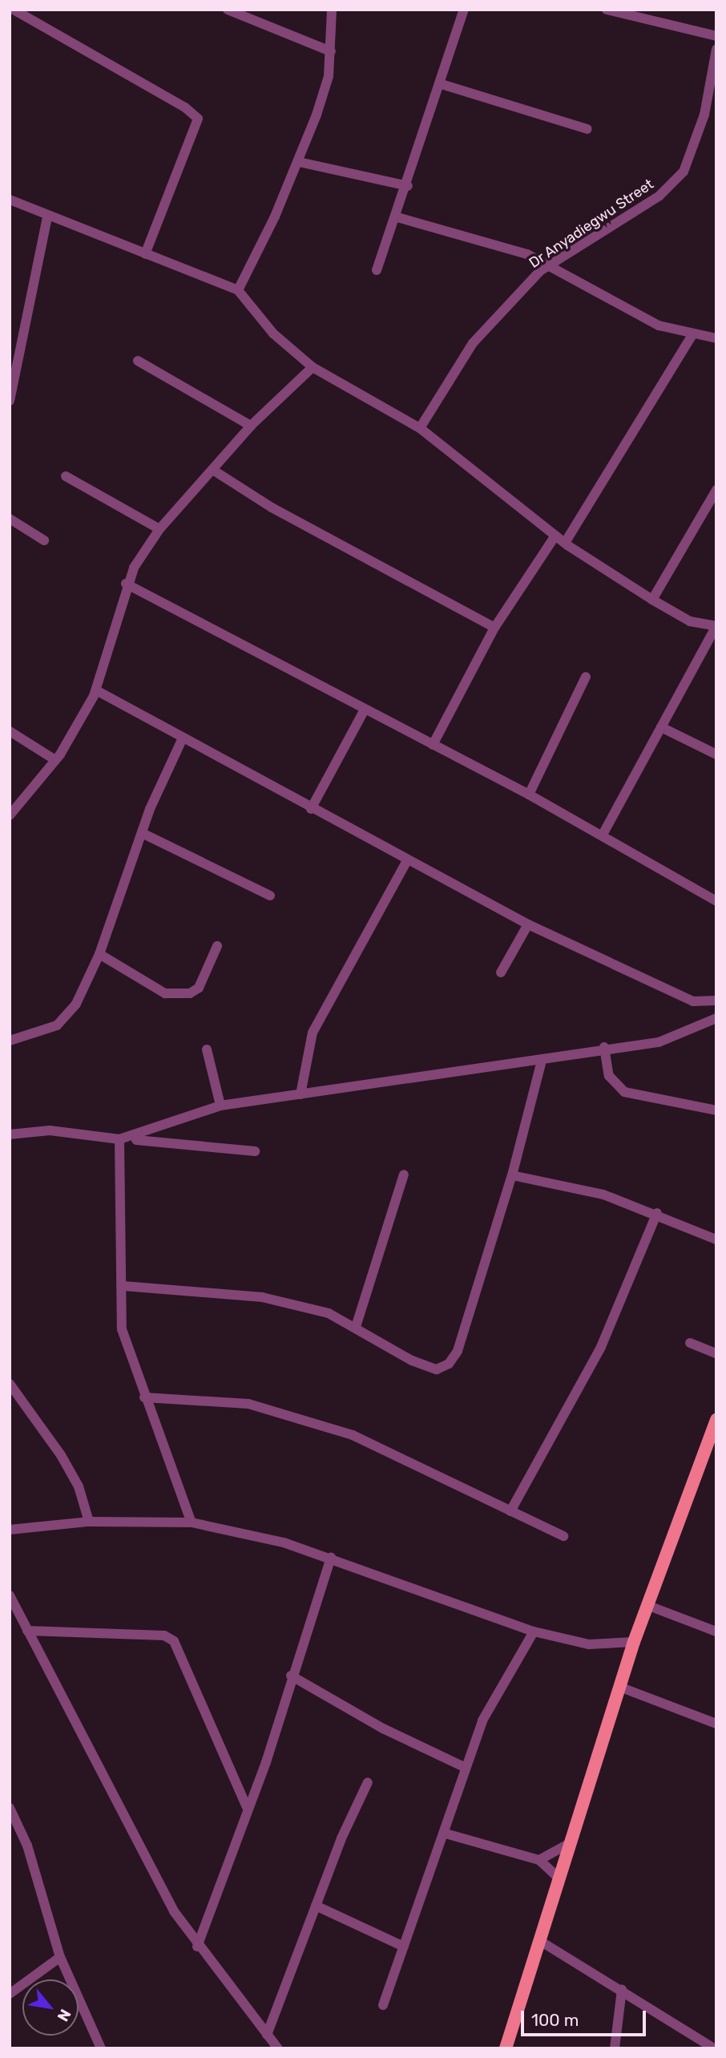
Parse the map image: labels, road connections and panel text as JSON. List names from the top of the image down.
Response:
{
  "streets": {
    "street": ["Dr Anyadiegwu Street"]
  },
  "scale_bar": "100 m",
  "north": "bottom right"
}
